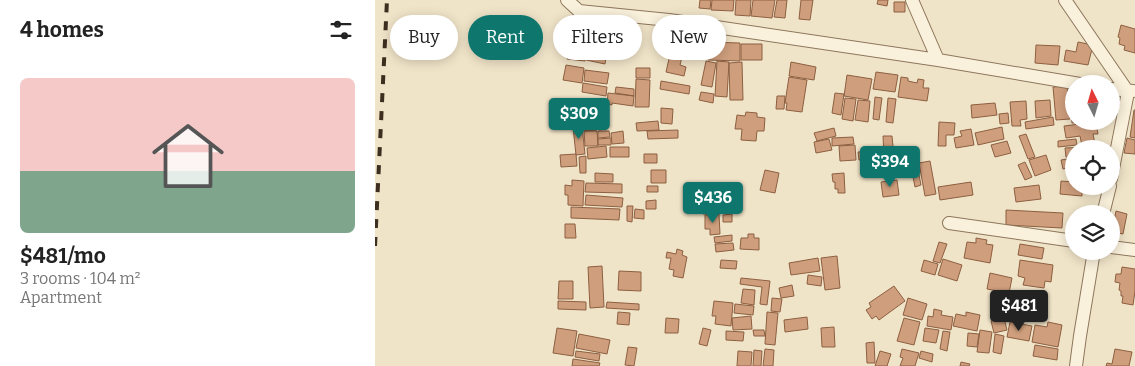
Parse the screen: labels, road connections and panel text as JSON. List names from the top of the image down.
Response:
{
  "north": "top",
  "page": {
    "heading": "4 homes",
    "chip": [
      "Buy",
      "Rent",
      "Filters",
      "New"
    ],
    "list": [
      {
        "name": "$481/mo",
        "note": "3 rooms · 104 m² · Apartment"
      }
    ],
    "price": [
      "$309",
      "$394",
      "$436",
      "$481"
    ]
  }
}
